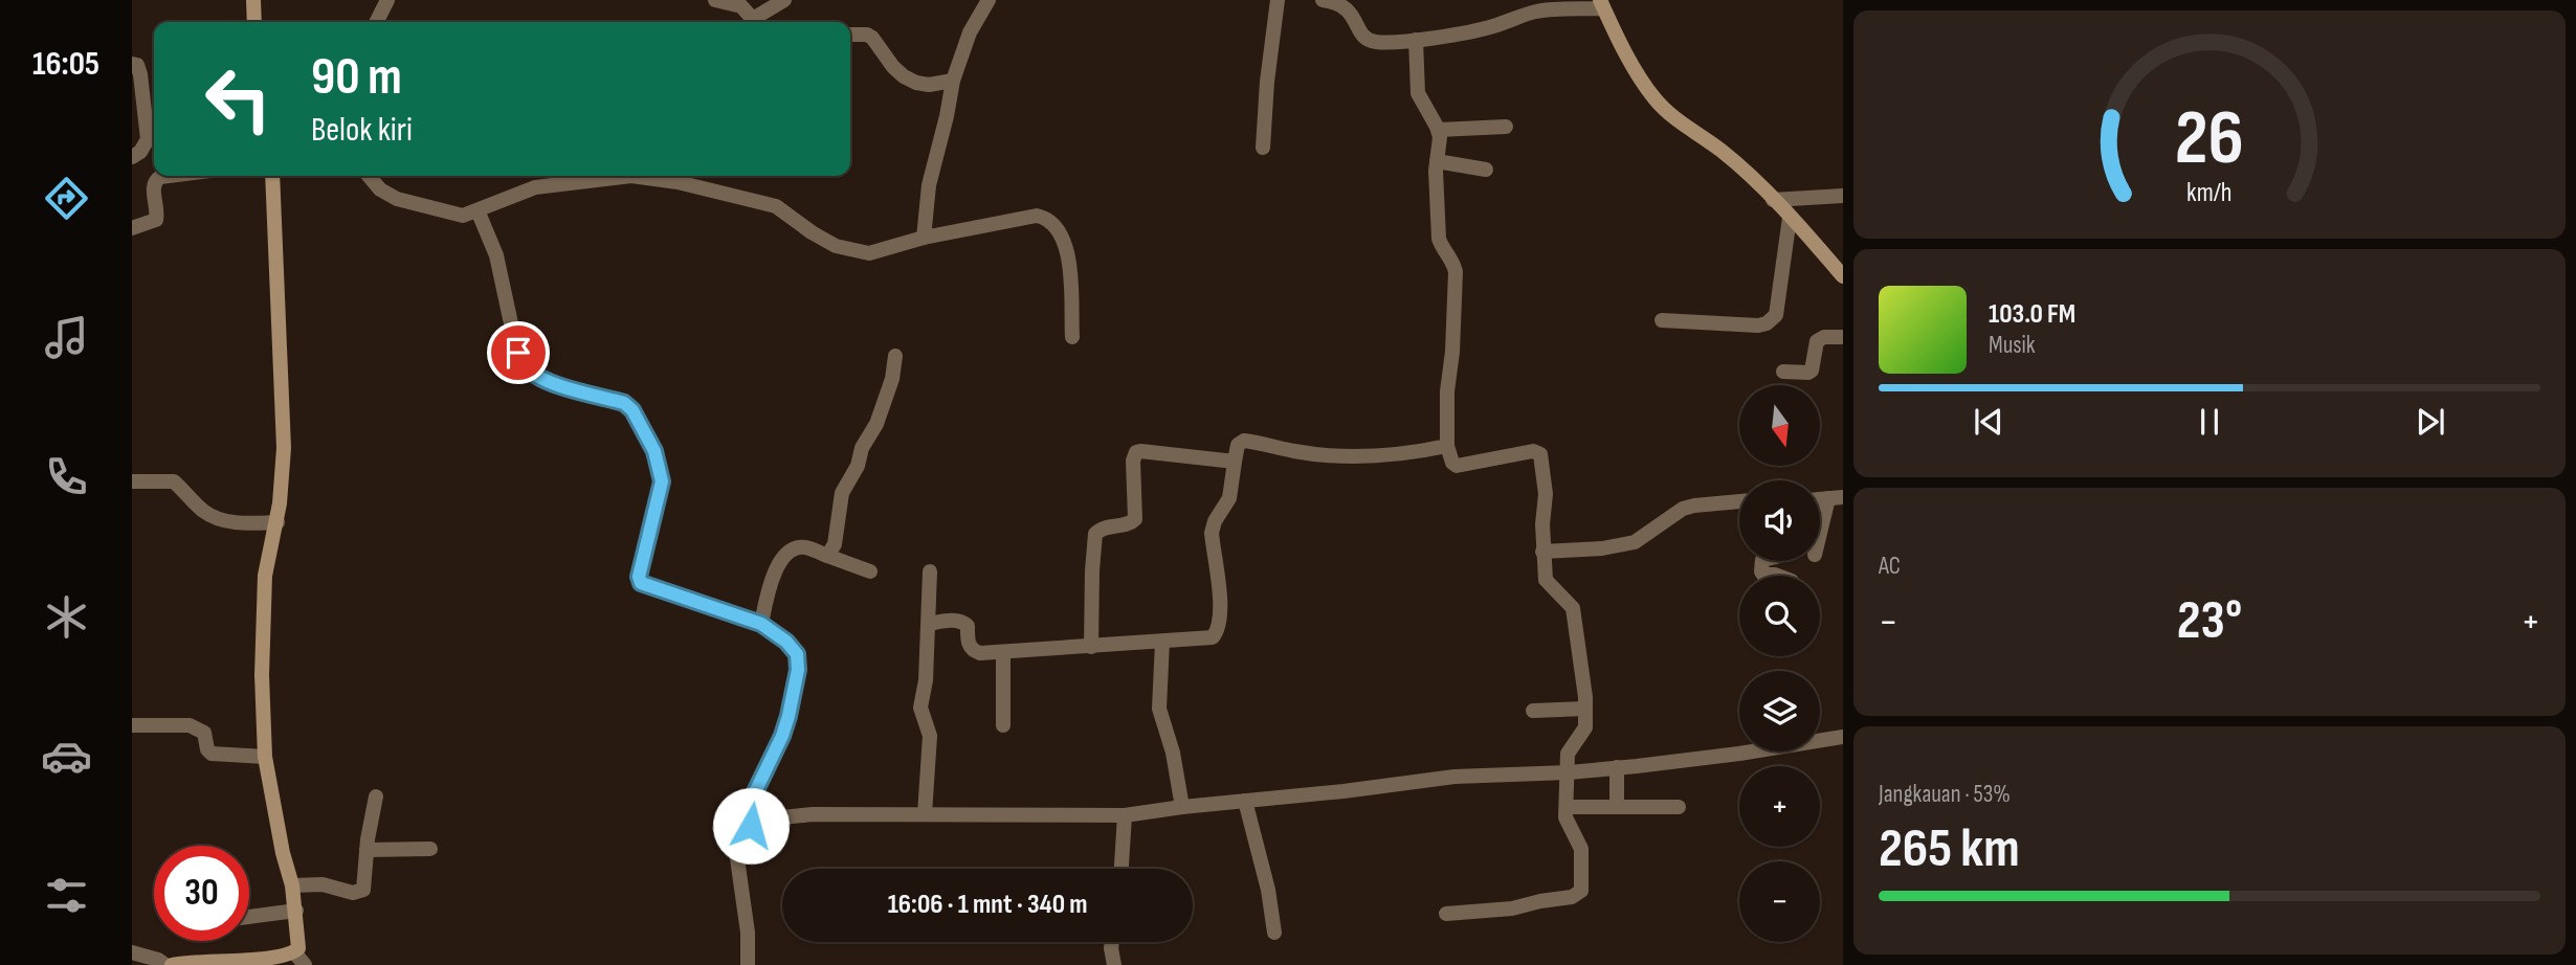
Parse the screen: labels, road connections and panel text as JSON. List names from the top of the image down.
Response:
{
  "north": "bottom",
  "page": {
    "tabs": "16:05",
    "turn": ["90 m", "Belok kiri"],
    "song": ["103.0 FM", "Musik"],
    "map_buttons": ["+", "−"],
    "tile": [
      "AC",
      ["Jangkauan · 53%", "265 km"]
    ],
    "heat": ["−", "23°", "+"],
    "limit": "30",
    "trip": "16:06 · 1 mnt · 340 m",
    "gauge": ["26", "km/h"]
  }
}
